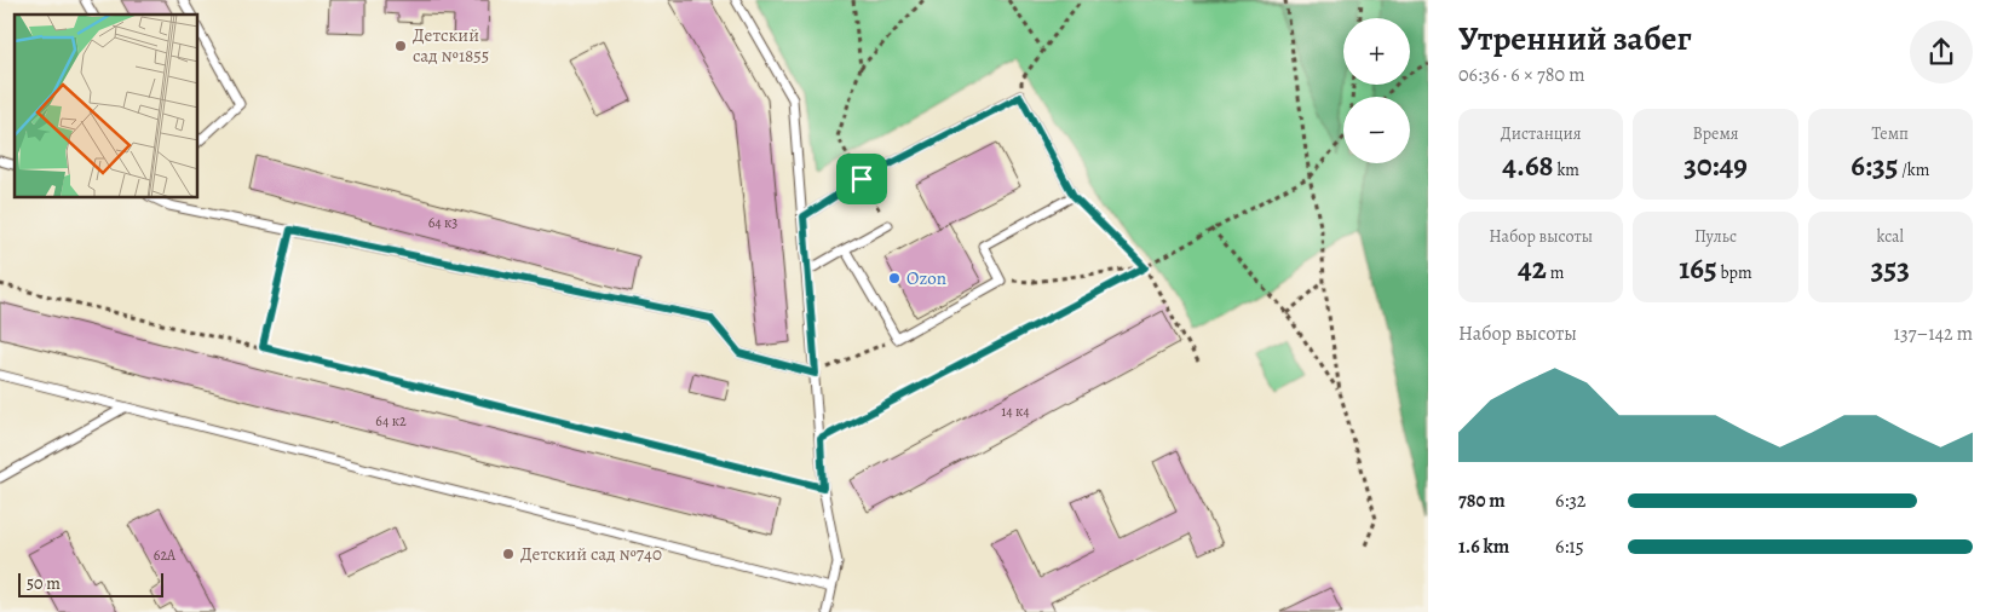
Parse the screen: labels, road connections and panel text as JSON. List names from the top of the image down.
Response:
{
  "places": ["Детский сад №1855", "Ozon", "Детский сад №740"],
  "house_numbers": [
    "64 к3",
    "14 к4",
    "64 к2",
    "62А"
  ],
  "scale_bar": "50 m",
  "page": {
    "heading": ["Утренний забег", "06:36 · 6 × 780 m"],
    "map_buttons": ["+", "−"],
    "stats": [
      ["Дистанция", "4.68 km"],
      ["Время", "30:49"],
      ["Темп", "6:35 /km"],
      ["Набор высоты", "42 m"],
      ["Пульс", "165 bpm"],
      ["kcal", "353"]
    ],
    "chart": ["Набор высоты", "137–142 m"],
    "list": [
      {
        "name": "780 m",
        "note": "6:32"
      },
      {
        "name": "1.6 km",
        "note": "6:15"
      }
    ],
    "scale": "50 m"
  }
}
